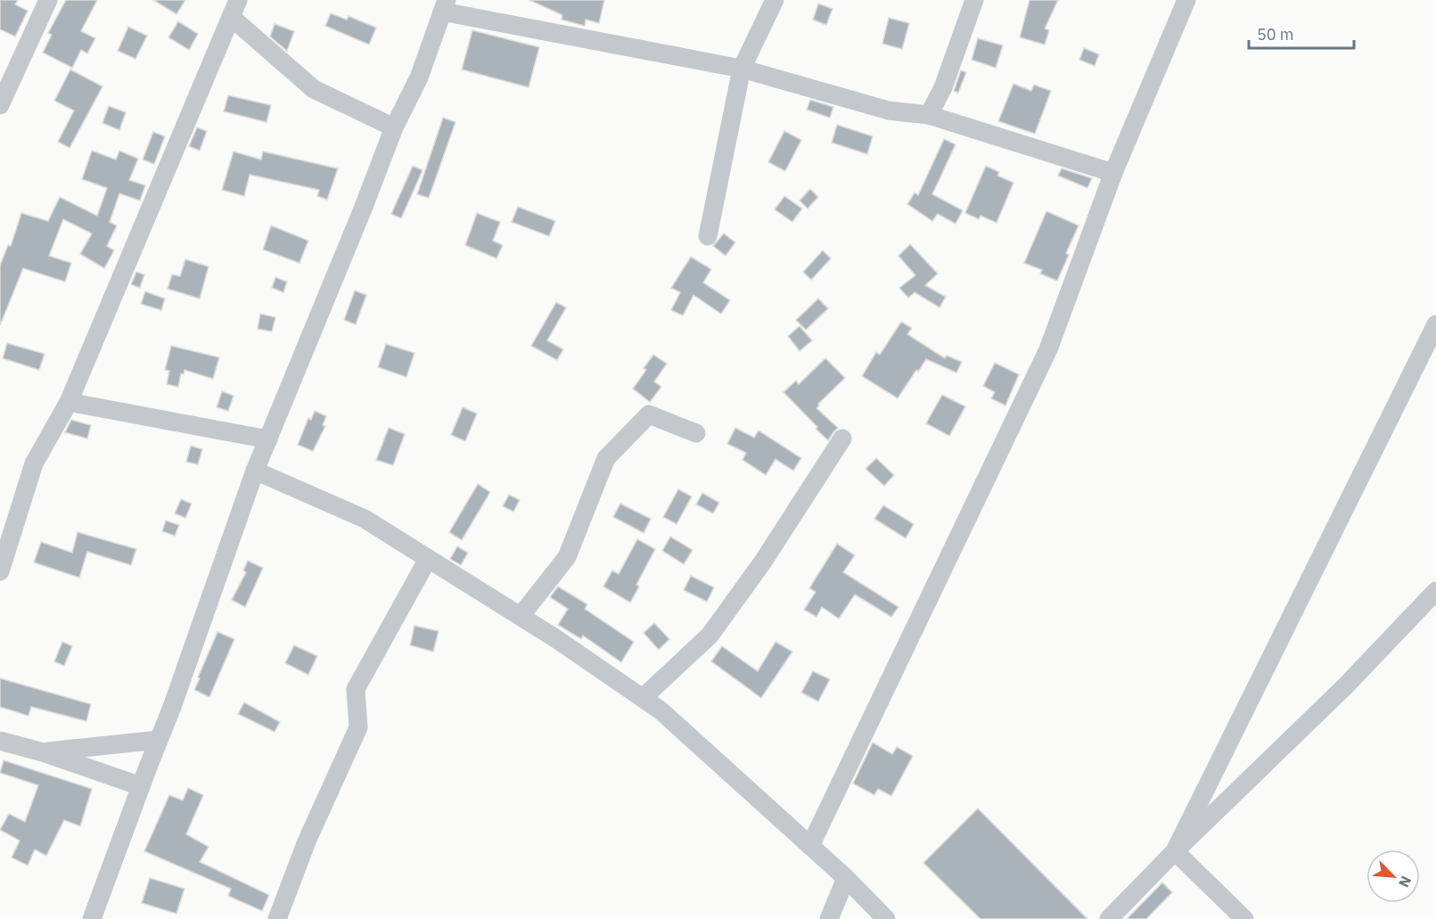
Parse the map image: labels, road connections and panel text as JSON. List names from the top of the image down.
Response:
{
  "scale_bar": "50 m",
  "north": "bottom right"
}
